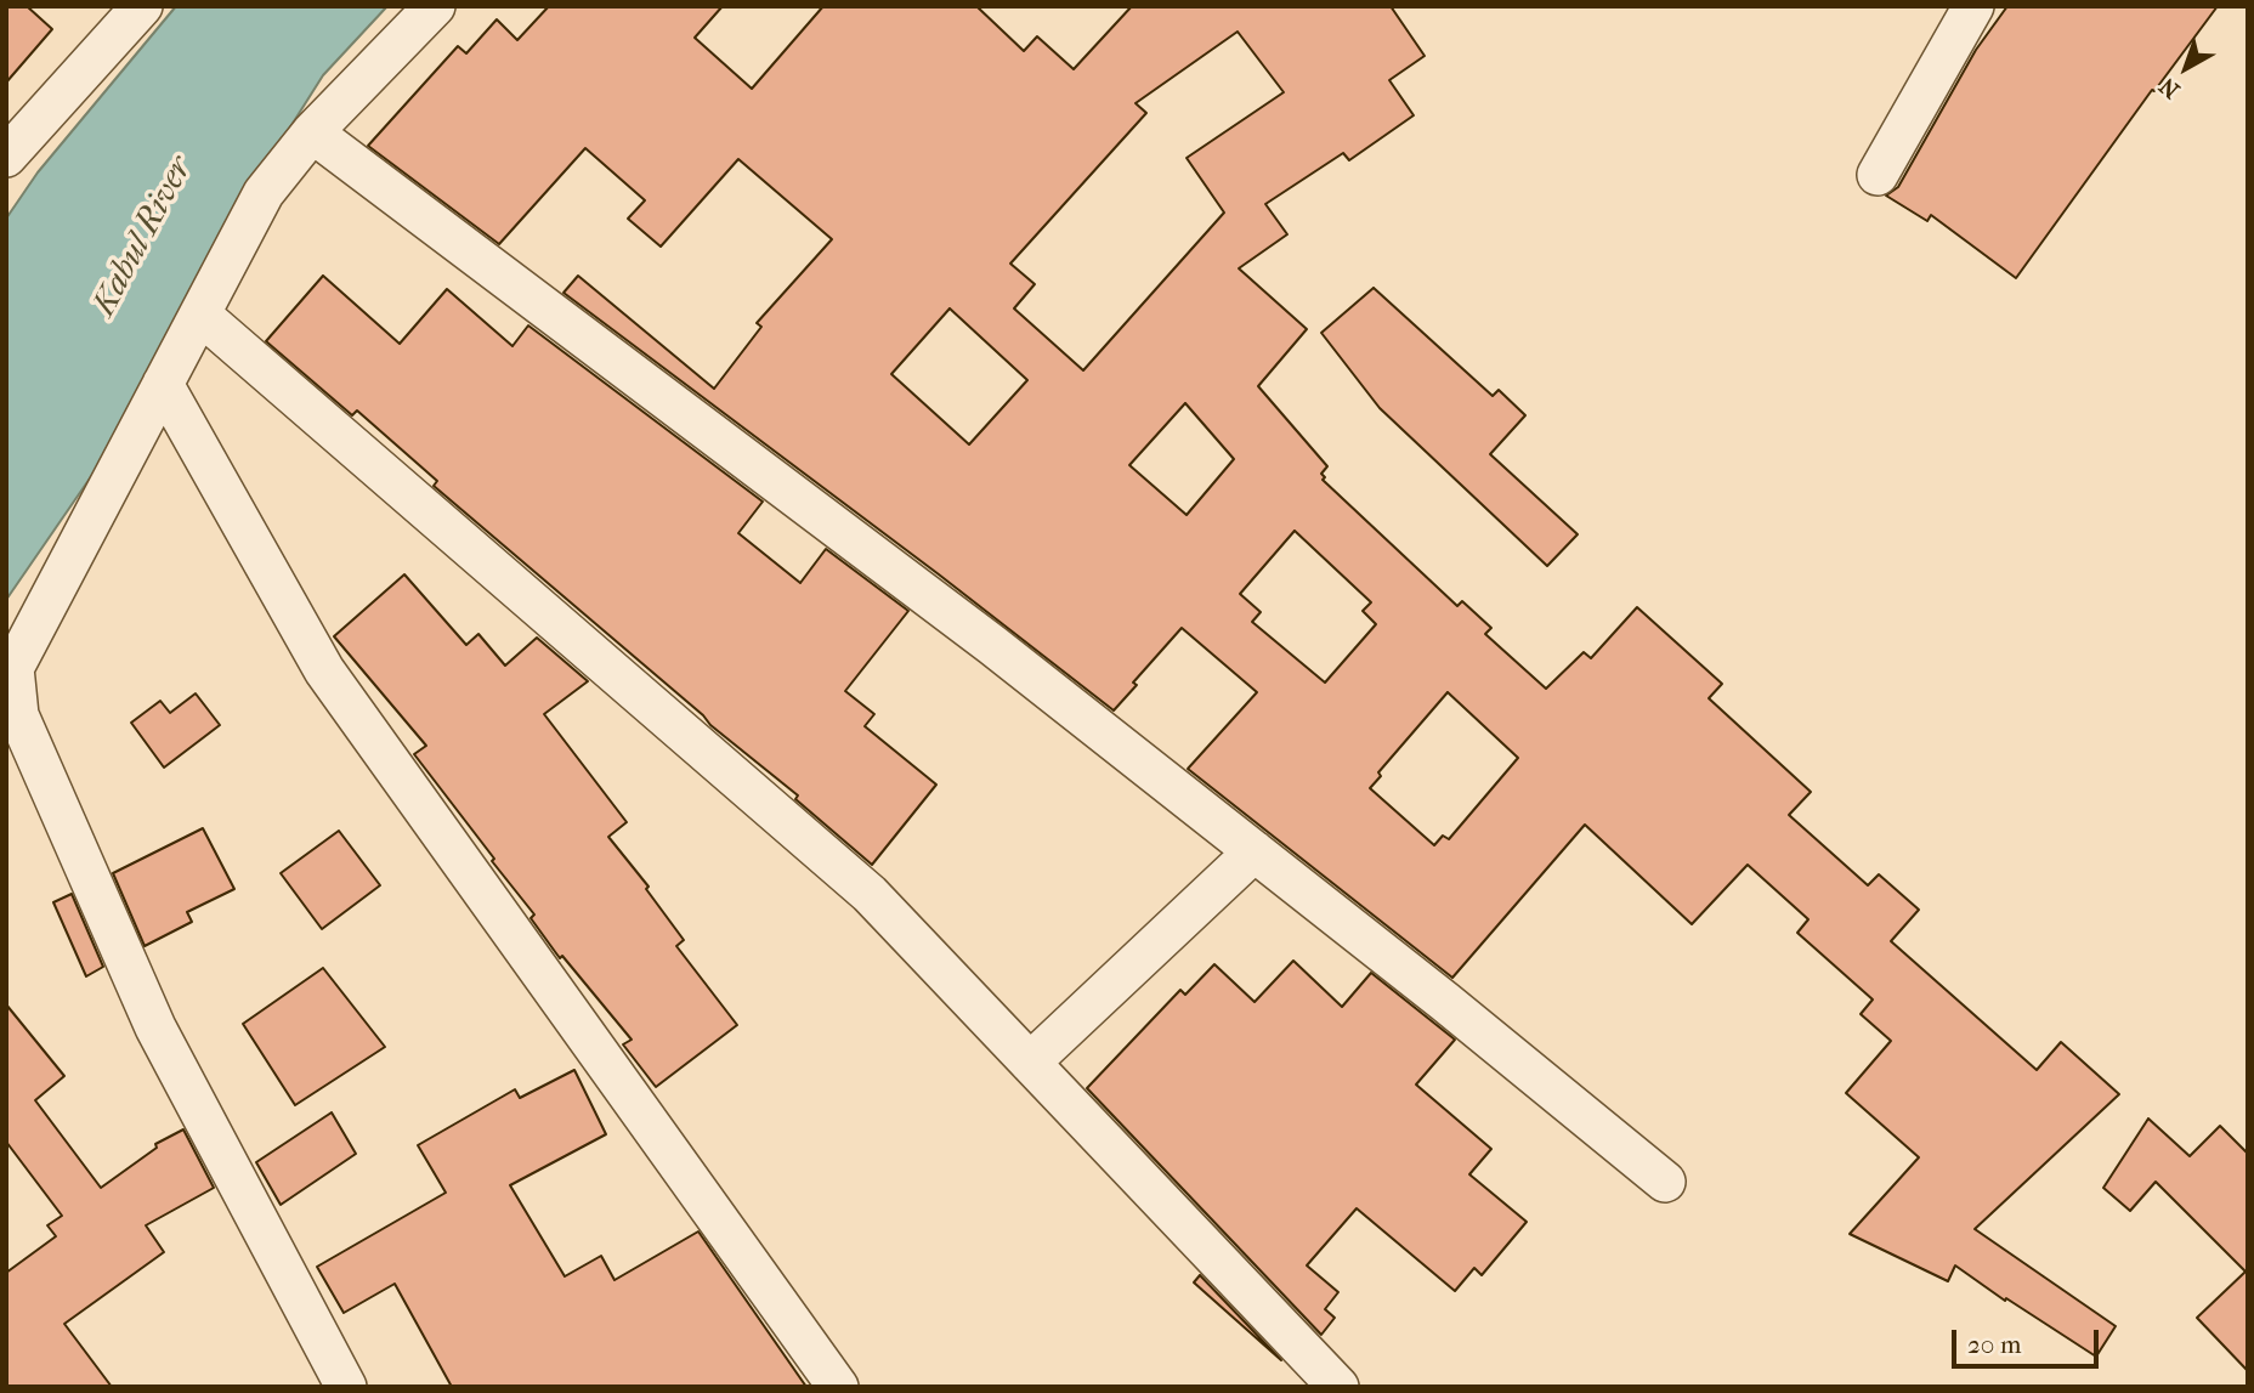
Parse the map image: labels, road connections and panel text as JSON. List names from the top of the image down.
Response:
{
  "water": ["Kabul River"],
  "scale_bar": "20 m",
  "north": "bottom left"
}
